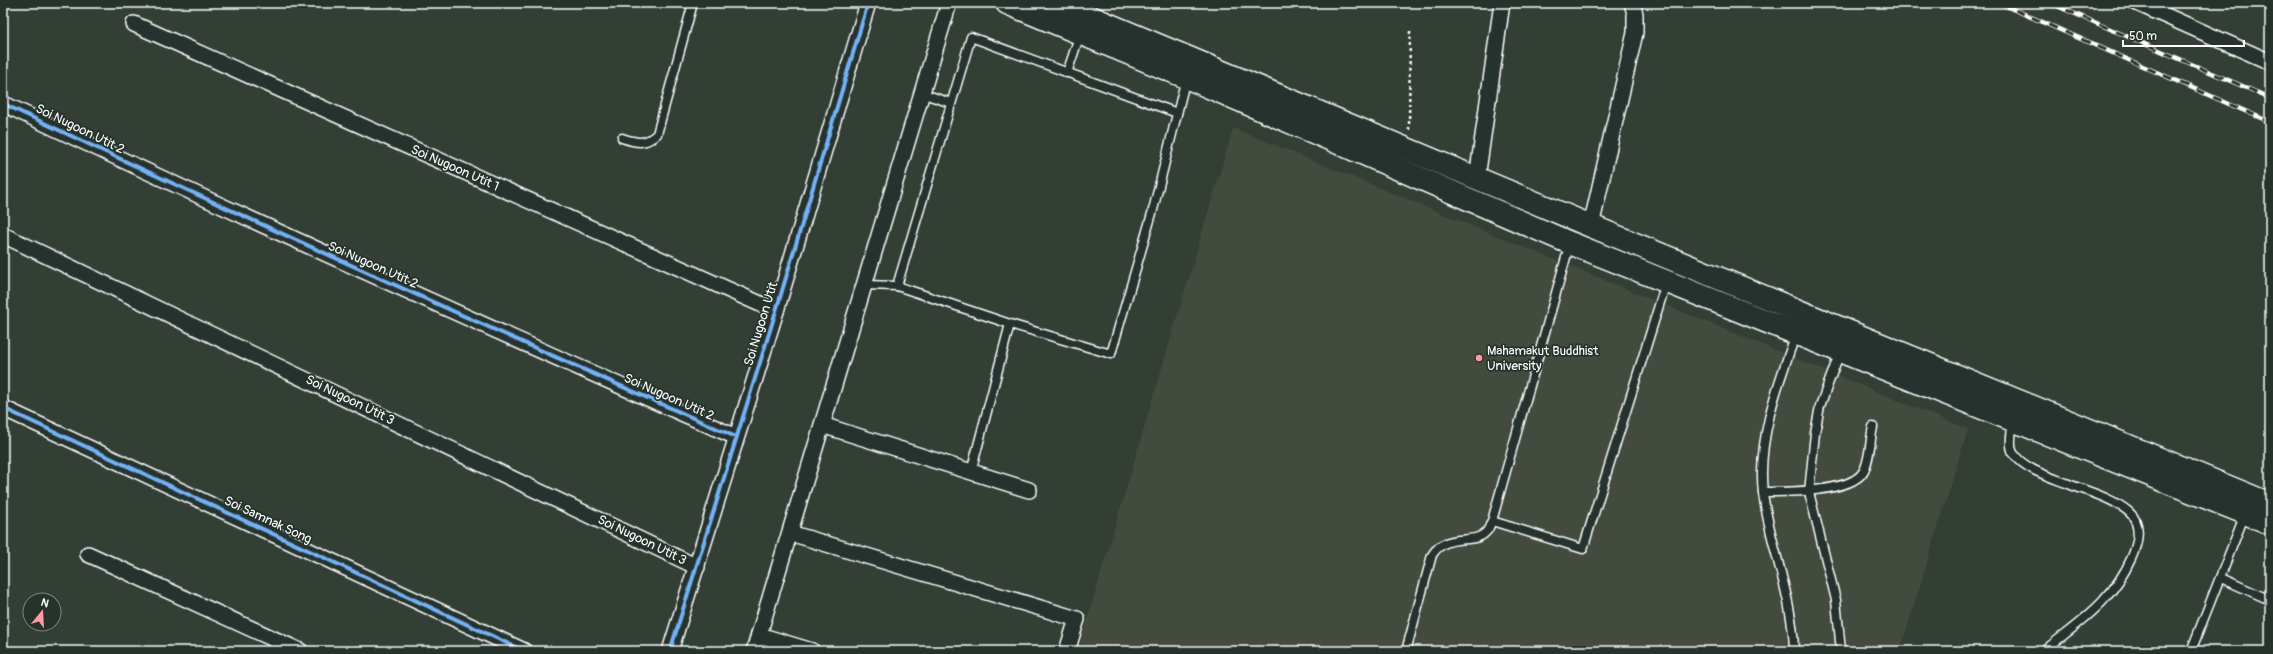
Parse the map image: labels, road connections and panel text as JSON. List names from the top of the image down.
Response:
{
  "streets": {
    "street": [
      "Soi Nugoon Utit 2",
      "Soi Nugoon Utit 1",
      "Soi Nugoon Utit",
      "Soi Nugoon Utit 3",
      "Soi Samnak Song"
    ]
  },
  "crossings": [
    ["Soi Nugoon Utit 2", "Soi Nugoon Utit"],
    ["Soi Nugoon Utit 1", "Soi Nugoon Utit"],
    ["Soi Nugoon Utit", "Soi Nugoon Utit 3"]
  ],
  "places": ["Mahamakut Buddhist University"],
  "scale_bar": "50 m",
  "north": "top"
}
